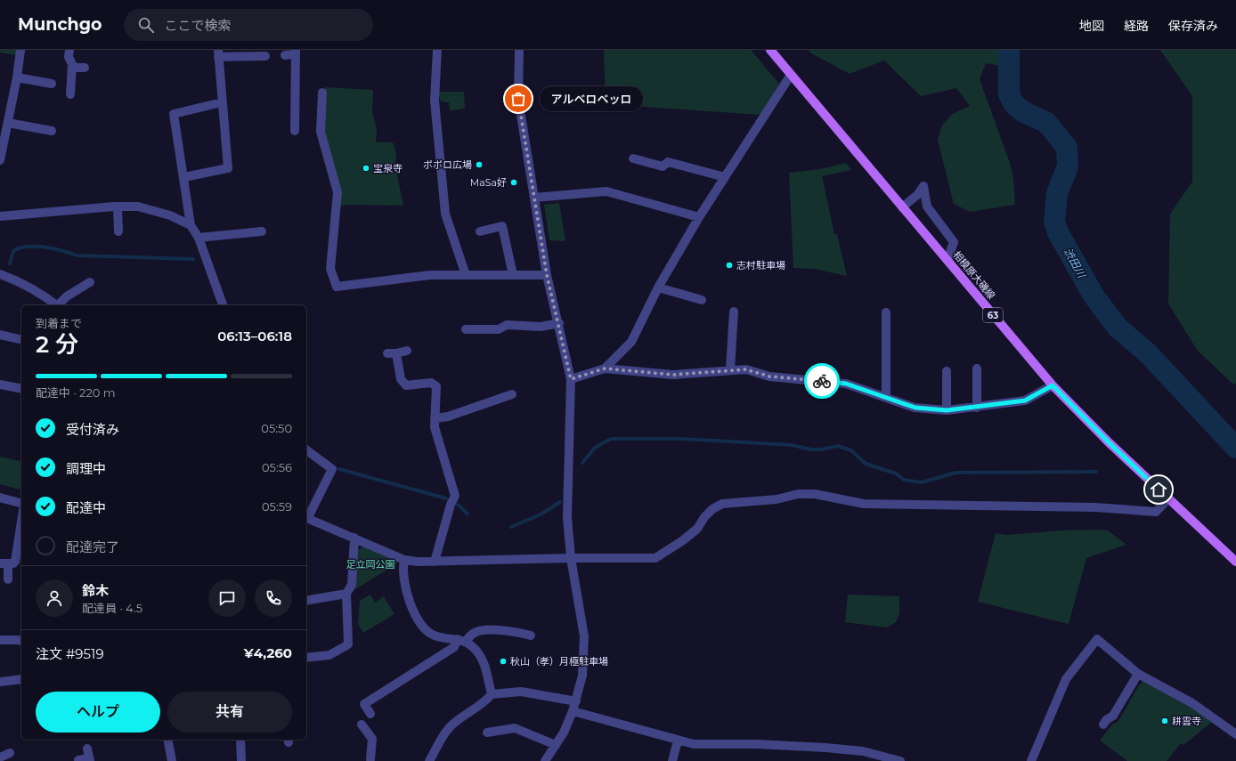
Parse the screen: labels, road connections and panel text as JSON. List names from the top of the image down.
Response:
{
  "streets": {
    "main road": ["相模原大磯線", "63"]
  },
  "water": ["渋田川"],
  "parks": ["足立岡公園"],
  "places": [
    "アルベロベッロ",
    "ポポロ広場",
    "宝泉寺",
    "MaSa好",
    "志村駐車場",
    "秋山（孝）月極駐車場",
    "耕雲寺"
  ],
  "page": {
    "header": "Munchgo",
    "search": "ここで検索",
    "nav": ["地図", "経路", "保存済み"],
    "bubble": "アルベロベッロ",
    "heading": ["2 分", "到着まで", "06:13–06:18"],
    "panel": [
      "鈴木",
      "配達員 · 4.5",
      "注文 #9519",
      "¥4,260"
    ],
    "bar": "配達中 · 220 m",
    "list": [
      ["受付済み", "05:50"],
      ["調理中", "05:56"],
      ["配達中", "05:59"],
      "配達完了"
    ],
    "buttons": ["ヘルプ", "共有"]
  }
}
